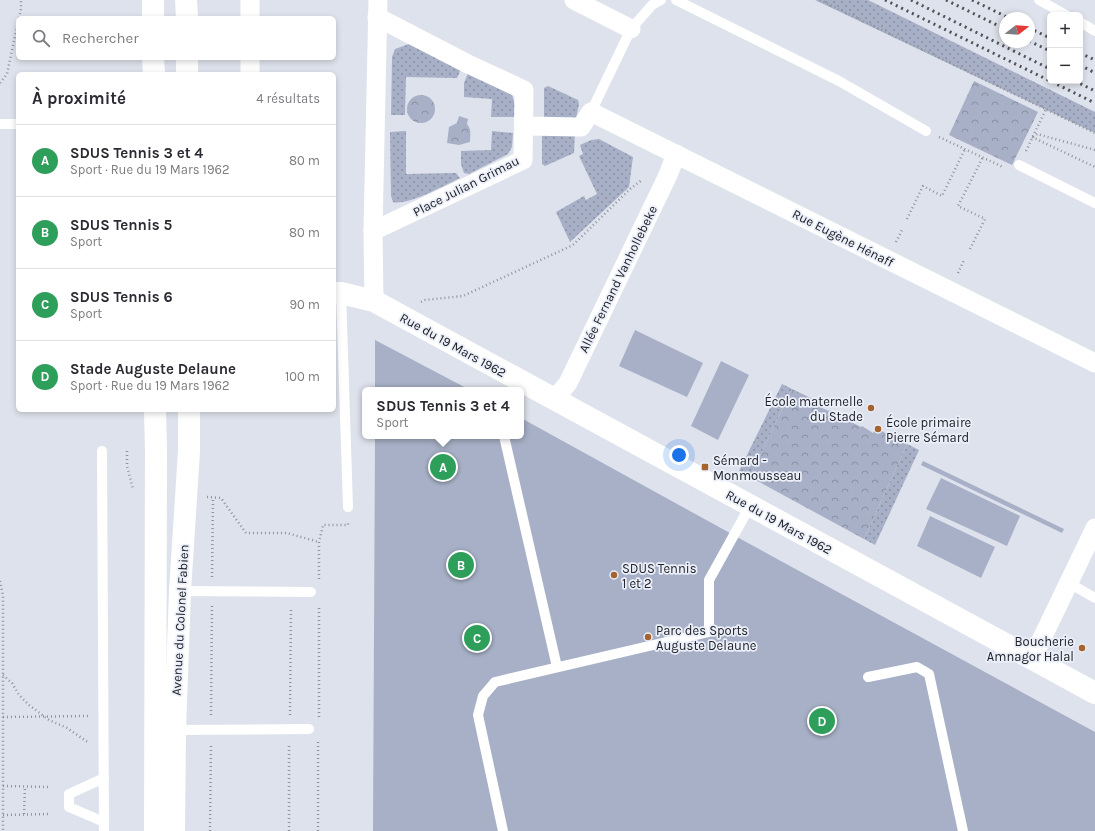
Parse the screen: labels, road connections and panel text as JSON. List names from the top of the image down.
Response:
{
  "streets": {
    "main road": ["Rue du 19 Mars 1962", "Avenue du Colonel Fabien"],
    "street": ["Place Julian Grimau", "Rue Eugène Hénaff", "Allée Fernand Vanhollebeke"]
  },
  "crossings": [
    ["Place Julian Grimau", "Rue du 19 Mars 1962"],
    ["Rue Eugène Hénaff", "Allée Fernand Vanhollebeke"],
    ["Allée Fernand Vanhollebeke", "Rue du 19 Mars 1962"]
  ],
  "places": {
    "other": [
      "École maternelle du Stade",
      "École primaire Pierre Sémard",
      "SDUS Tennis 1 et 2",
      "Parc des Sports Auguste Delaune",
      "Boucherie Amnagor Halal"
    ],
    "transit": ["Sémard - Monmousseau"]
  },
  "north": "right",
  "page": {
    "map_buttons": ["+", "−"],
    "search": "Rechercher",
    "heading": ["À proximité", "4 résultats"],
    "list": [
      {
        "mark": "A",
        "name": "SDUS Tennis 3 et 4",
        "note": "Sport · Rue du 19 Mars 1962",
        "value": "80 m"
      },
      {
        "mark": "B",
        "name": "SDUS Tennis 5",
        "note": "Sport",
        "value": "80 m"
      },
      {
        "mark": "C",
        "name": "SDUS Tennis 6",
        "note": "Sport",
        "value": "90 m"
      },
      {
        "mark": "D",
        "name": "Stade Auguste Delaune",
        "note": "Sport · Rue du 19 Mars 1962",
        "value": "100 m"
      }
    ],
    "popup": ["SDUS Tennis 3 et 4", "Sport"],
    "pins": [
      "A",
      "B",
      "C",
      "D"
    ]
  }
}
